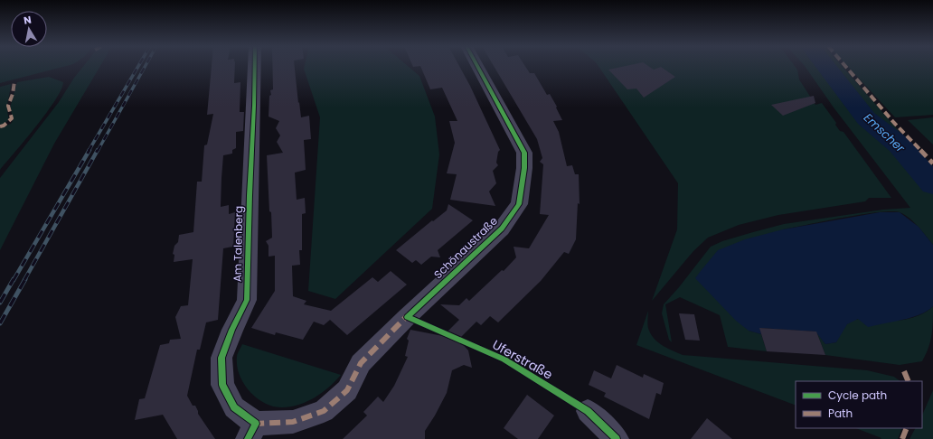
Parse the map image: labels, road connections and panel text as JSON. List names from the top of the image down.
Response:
{
  "streets": {
    "street": ["Am Talenberg", "Schönaustraße"],
    "cycle path": ["Uferstraße"]
  },
  "crossings": [
    ["Am Talenberg", "Schönaustraße"]
  ],
  "water": ["Emscher"],
  "legend": ["Cycle path", "Path"],
  "north": "top"
}
